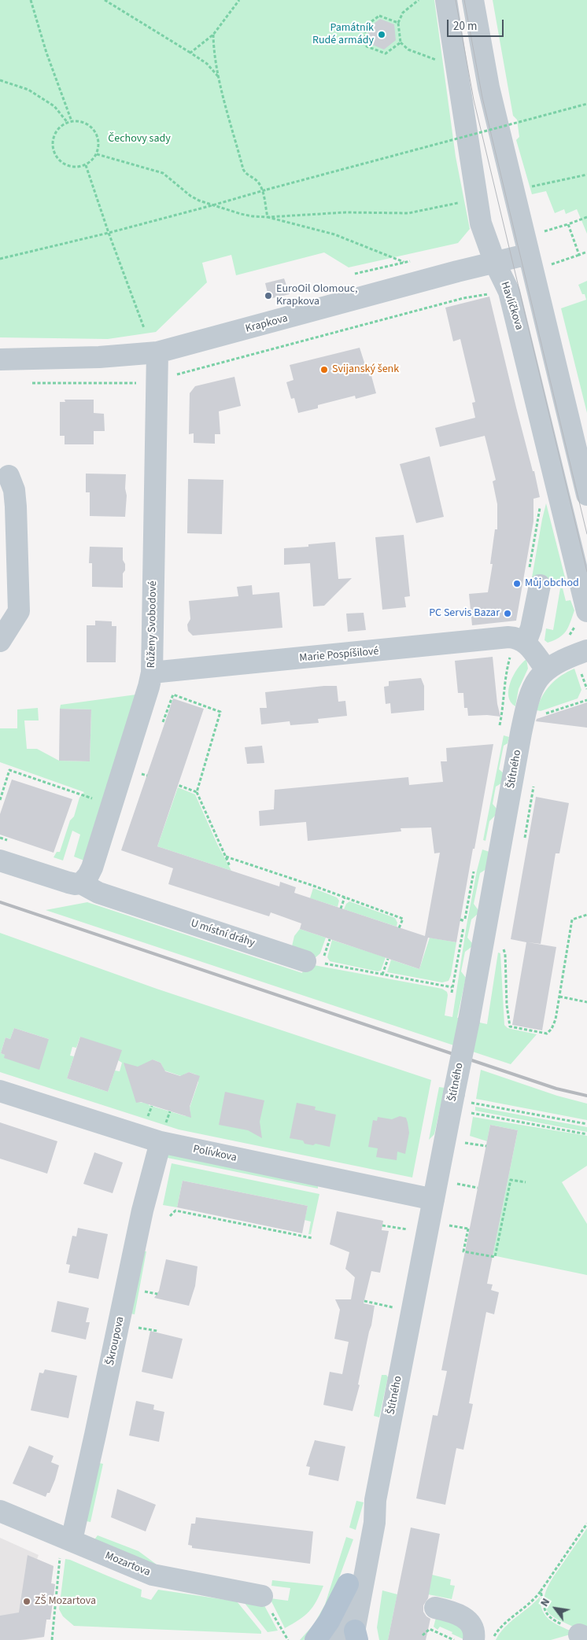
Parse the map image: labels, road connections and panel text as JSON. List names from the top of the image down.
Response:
{
  "streets": {
    "street": [
      "Havlíčkova",
      "Krapkova",
      "Růženy Svobodové",
      "Marie Pospíšilové",
      "Štítného",
      "U místní dráhy",
      "Polívkova",
      "Škroupova",
      "Mozartova"
    ]
  },
  "crossings": [
    ["Havlíčkova", "Krapkova"],
    ["Krapkova", "Růženy Svobodové"],
    ["Růženy Svobodové", "Marie Pospíšilové"],
    ["Růženy Svobodové", "U místní dráhy"],
    ["Štítného", "Polívkova"],
    ["Polívkova", "Škroupova"],
    ["Škroupova", "Mozartova"]
  ],
  "parks": ["Čechovy sady"],
  "places": [
    "Památník Rudé armády",
    "EuroOil Olomouc, Krapkova",
    "Svijanský šenk",
    "Můj obchod",
    "PC Servis Bazar",
    "ZŠ Mozartova"
  ],
  "scale_bar": "20 m",
  "north": "top left"
}
